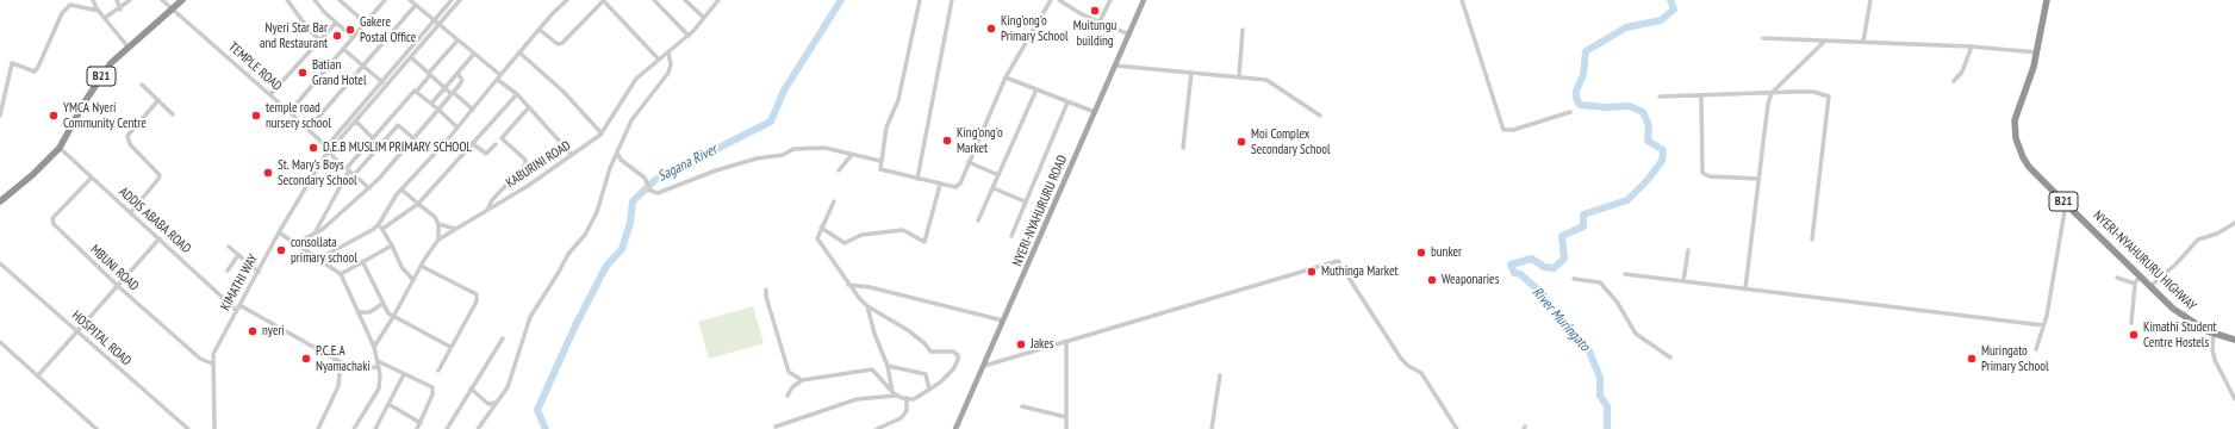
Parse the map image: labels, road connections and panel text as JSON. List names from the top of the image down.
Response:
{
  "streets": {
    "highway": ["B21", "NYERI-NYAHURURU HIGHWAY"],
    "main road": ["NYERI-NYAHURURU ROAD"],
    "street": [
      "TEMPLE ROAD",
      "KABURINI ROAD",
      "ADDIS ABABA ROAD",
      "MBUNI ROAD",
      "KIMATHI WAY",
      "HOSPITAL ROAD"
    ]
  },
  "crossings": [
    ["TEMPLE ROAD", "B21"],
    ["TEMPLE ROAD", "KIMATHI WAY"],
    ["B21", "ADDIS ABABA ROAD"],
    ["ADDIS ABABA ROAD", "MBUNI ROAD"],
    ["ADDIS ABABA ROAD", "KIMATHI WAY"],
    ["MBUNI ROAD", "KIMATHI WAY"]
  ],
  "water": ["Sagana River", "River Muringato"],
  "places": [
    "Muitungu building",
    "King'ong'o Primary School",
    "Gakere Postal Office",
    "Nyeri Star Bar and Restaurant",
    "Batian Grand Hotel",
    "YMCA Nyeri Community Centre",
    "temple road nursery school",
    "King'ong'o Market",
    "Moi Complex Secondary School",
    "D.E.B MUSLIM PRIMARY SCHOOL",
    "St. Mary's Boys Secondary School",
    "consollata primary school",
    "bunker",
    "Muthinga Market",
    "Weaponaries",
    "nyeri",
    "Kimathi Student Centre Hostels",
    "Jakes",
    "P.C.E.A Nyamachaki",
    "Muringato Primary School"
  ]
}
